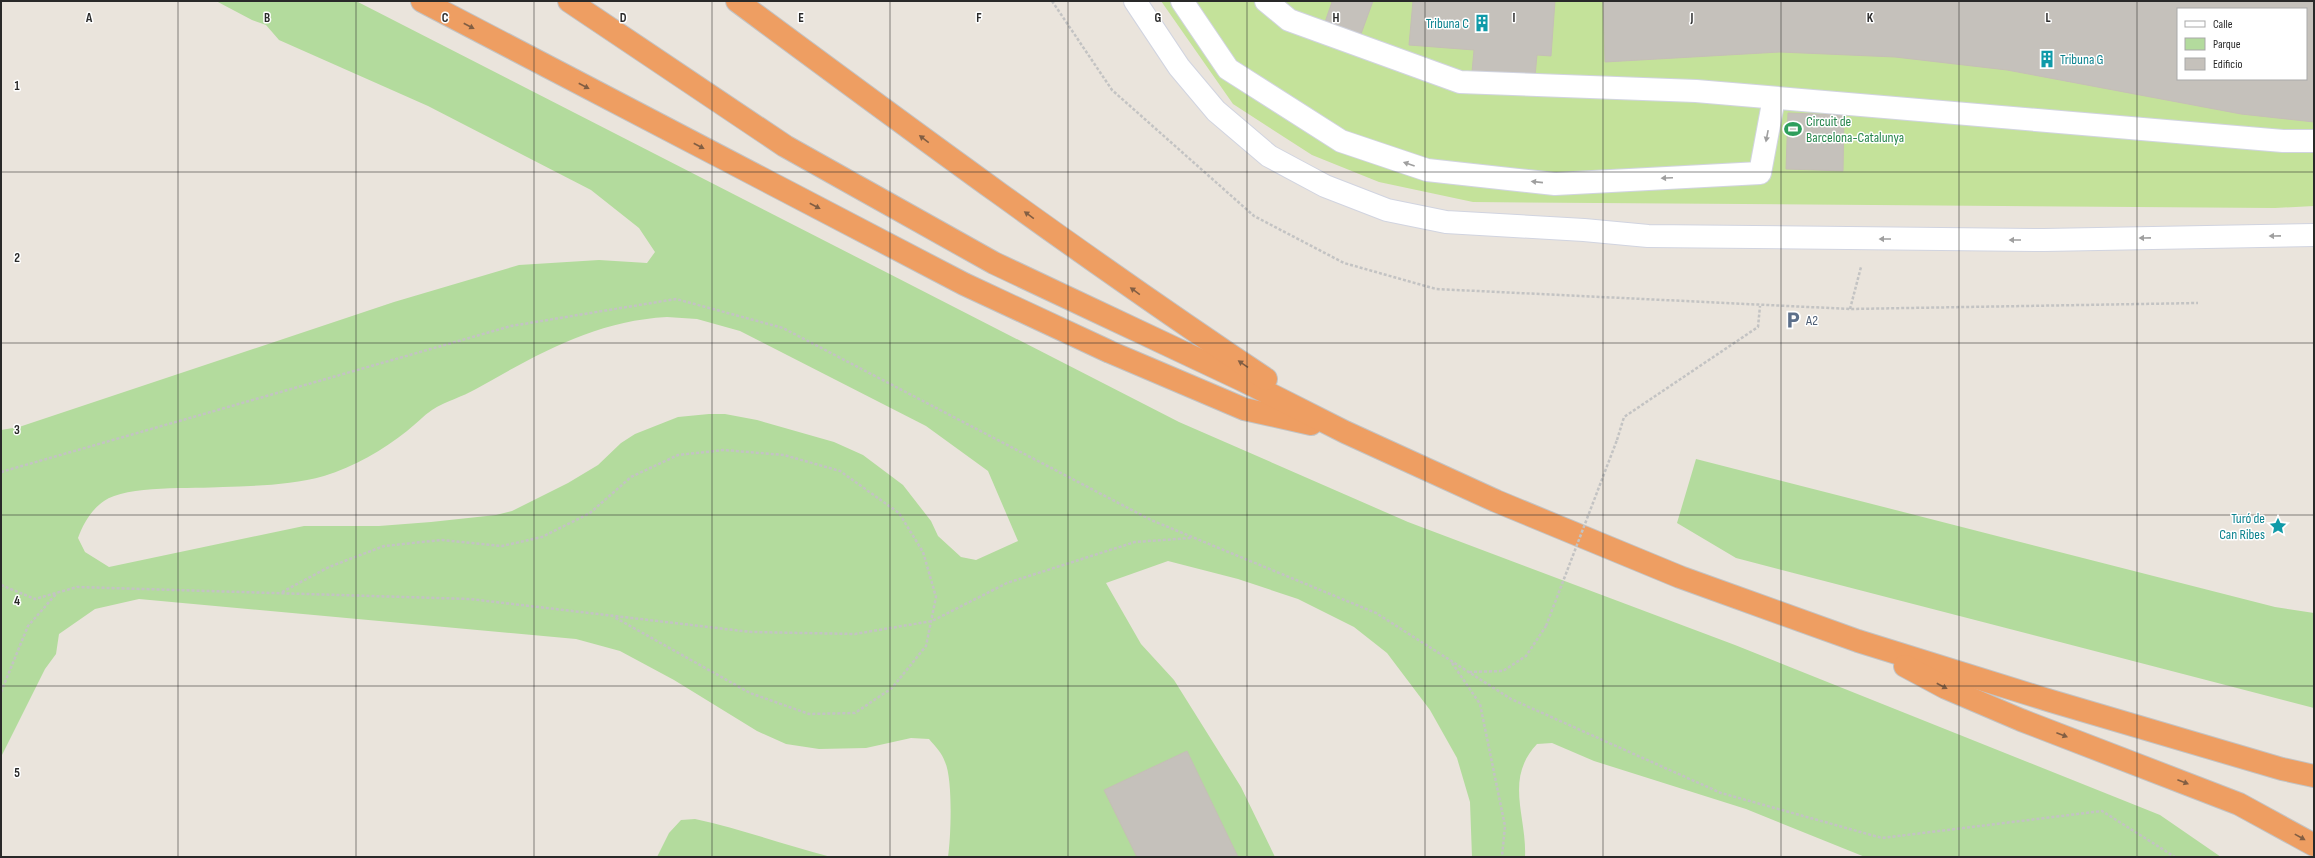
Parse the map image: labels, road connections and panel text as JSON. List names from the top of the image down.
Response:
{
  "places": {
    "building": ["Tribuna C", "Tribuna G"],
    "sports": ["Circuit de Barcelona-Catalunya"],
    "parking": ["A2"],
    "place": ["Turó de Can Ribes"]
  },
  "legend": ["Calle", "Parque", "Edificio"],
  "grid": {
    "columns": [
      "A",
      "B",
      "C",
      "D",
      "E",
      "F",
      "G",
      "H",
      "I",
      "J",
      "K",
      "L"
    ],
    "rows": [
      "1",
      "2",
      "3",
      "4",
      "5"
    ]
  }
}
